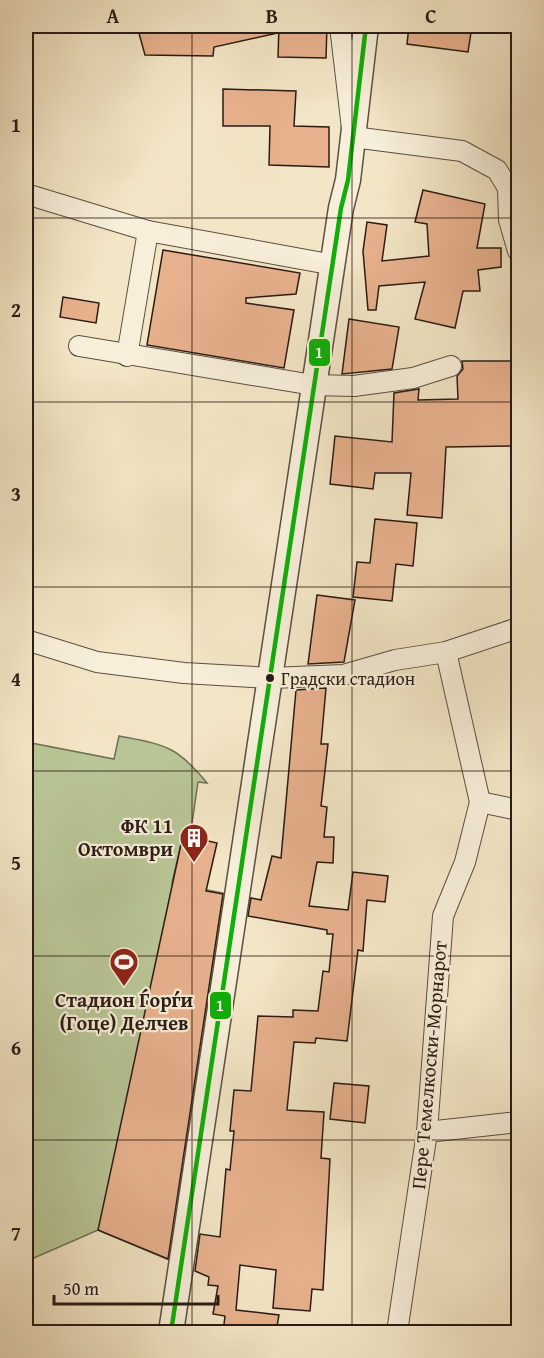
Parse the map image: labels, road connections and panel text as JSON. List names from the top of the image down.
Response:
{
  "streets": {
    "street": ["Пере Темелкоски-Морнарот"]
  },
  "places": {
    "other": ["Градски стадион"],
    "building": ["ФК 11 Октомври"],
    "sports": ["Стадион Ѓорѓи (Гоце) Делчев"]
  },
  "lines": ["transit line 1"],
  "scale_bar": "50 m",
  "grid": {
    "columns": ["A", "B", "C"],
    "rows": [
      "1",
      "2",
      "3",
      "4",
      "5",
      "6",
      "7"
    ]
  }
}
